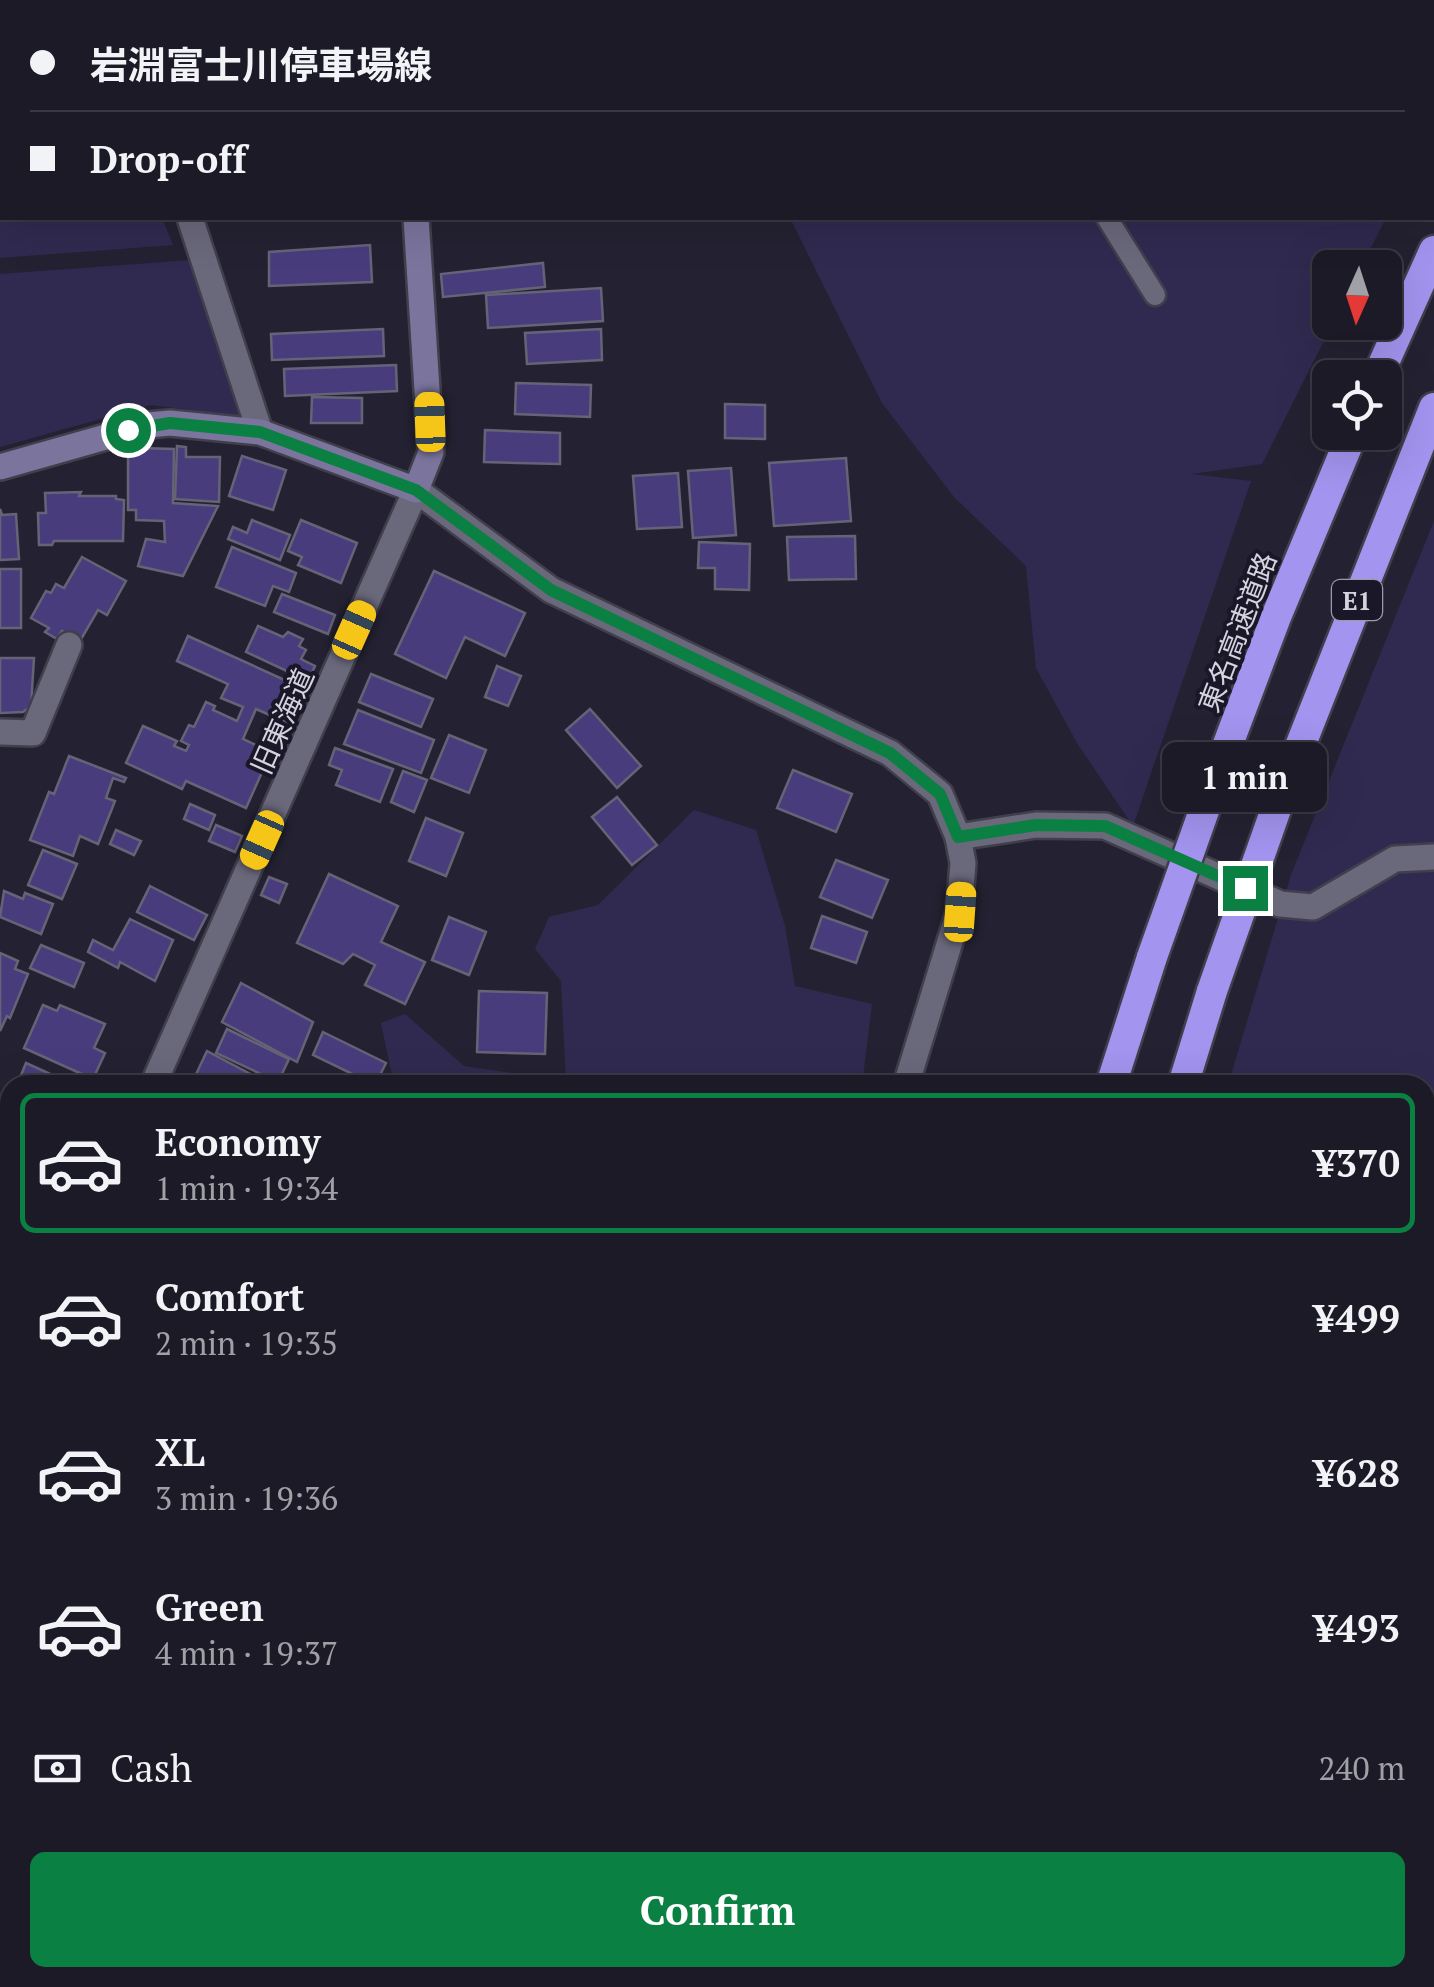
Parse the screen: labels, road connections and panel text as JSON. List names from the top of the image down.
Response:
{
  "streets": {
    "highway": ["E1", "東名高速道路"],
    "street": ["旧東海道"]
  },
  "north": "bottom",
  "page": {
    "banner": ["岩淵富士川停車場線", "Drop-off"],
    "bubble": "1 min",
    "list": [
      {
        "name": "Economy",
        "note": "1 min · 19:34",
        "value": "¥370"
      },
      {
        "name": "Comfort",
        "note": "2 min · 19:35",
        "value": "¥499"
      },
      {
        "name": "XL",
        "note": "3 min · 19:36",
        "value": "¥628"
      },
      {
        "name": "Green",
        "note": "4 min · 19:37",
        "value": "¥493"
      }
    ],
    "pay": ["Cash", "240 m"],
    "buttons": "Confirm"
  }
}
